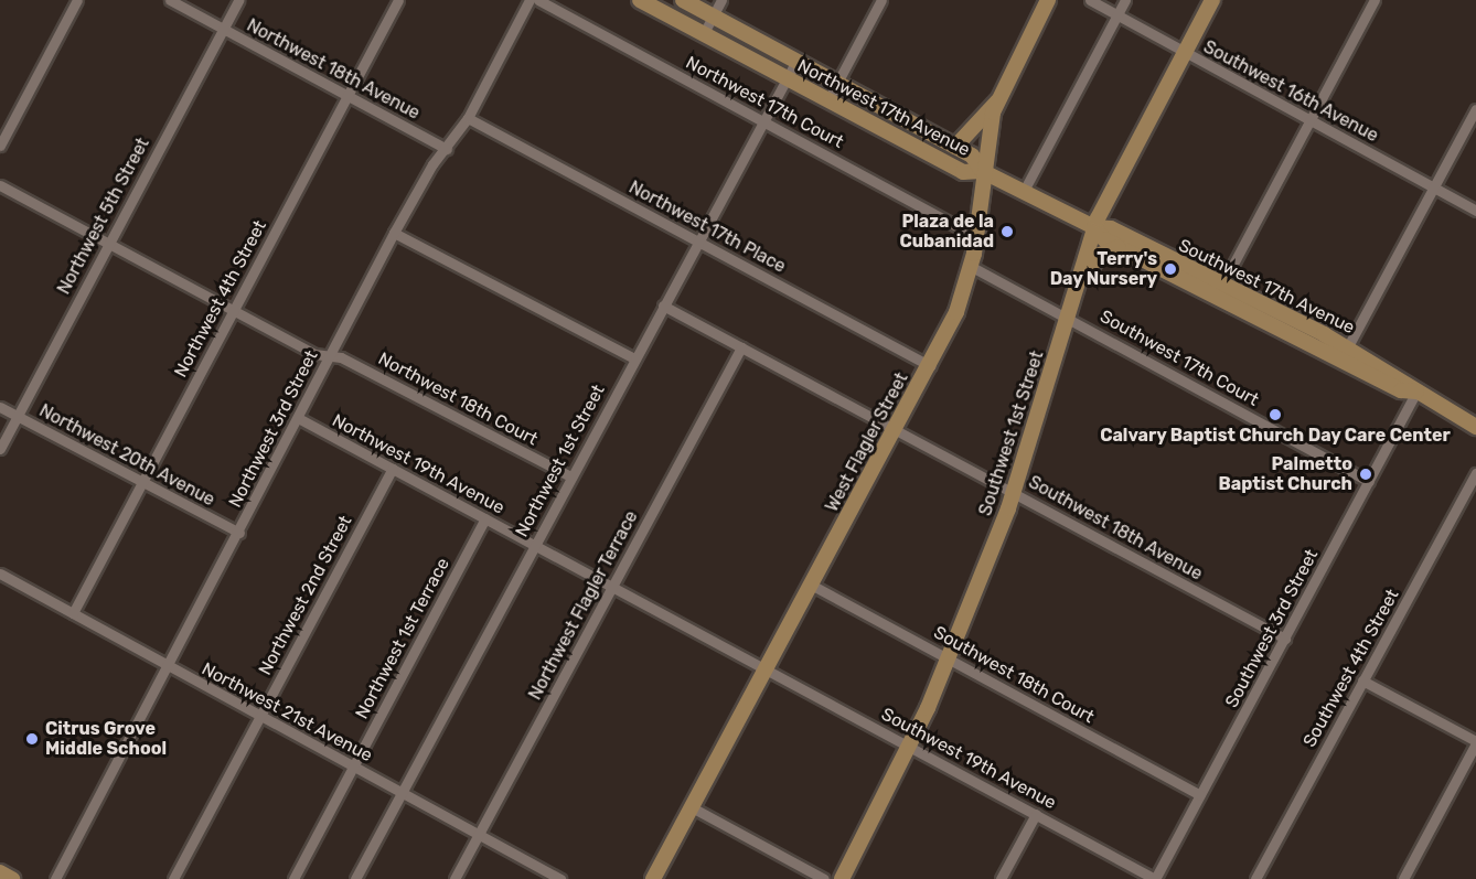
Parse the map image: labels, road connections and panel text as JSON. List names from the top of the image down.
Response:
{
  "streets": {
    "main road": [
      "Northwest 17th Avenue",
      "Southwest 17th Avenue",
      "Southwest 1st Street",
      "West Flagler Street"
    ],
    "street": [
      "Northwest 18th Avenue",
      "Southwest 16th Avenue",
      "Northwest 17th Court",
      "Northwest 5th Street",
      "Northwest 17th Place",
      "Northwest 4th Street",
      "Southwest 17th Court",
      "Northwest 18th Court",
      "Northwest 3rd Street",
      "Northwest 20th Avenue",
      "Northwest 1st Street",
      "Northwest 19th Avenue",
      "Southwest 18th Avenue",
      "Northwest 2nd Street",
      "Northwest Flagler Terrace",
      "Southwest 3rd Street",
      "Northwest 1st Terrace",
      "Southwest 4th Street",
      "Southwest 18th Court",
      "Northwest 21st Avenue",
      "Southwest 19th Avenue"
    ]
  },
  "crossings": [
    ["Northwest 18th Avenue", "Northwest 5th Street"],
    ["Northwest 18th Avenue", "Northwest 4th Street"],
    ["Northwest 18th Avenue", "Northwest 3rd Street"],
    ["Southwest 16th Avenue", "Southwest 1st Street"],
    ["Northwest 17th Court", "West Flagler Street"],
    ["Northwest 17th Court", "Northwest 1st Street"],
    ["Northwest 17th Avenue", "Southwest 17th Avenue"],
    ["Northwest 17th Avenue", "West Flagler Street"],
    ["Northwest 17th Avenue", "Northwest 1st Street"],
    ["Northwest 5th Street", "Northwest 20th Avenue"],
    ["Northwest 17th Place", "Northwest 3rd Street"],
    ["Northwest 17th Place", "West Flagler Street"],
    ["Northwest 17th Place", "Northwest 1st Street"],
    ["Southwest 17th Avenue", "Southwest 1st Street"],
    ["Southwest 17th Avenue", "West Flagler Street"],
    ["Southwest 17th Avenue", "Southwest 3rd Street"],
    ["Northwest 4th Street", "Northwest 20th Avenue"],
    ["Northwest 4th Street", "Northwest 21st Avenue"],
    ["Southwest 17th Court", "Southwest 1st Street"],
    ["Southwest 17th Court", "West Flagler Street"],
    ["Southwest 17th Court", "Southwest 3rd Street"],
    ["Northwest 18th Court", "Northwest 3rd Street"],
    ["Northwest 18th Court", "Northwest 1st Street"],
    ["Northwest 3rd Street", "Northwest 20th Avenue"],
    ["Northwest 3rd Street", "Northwest 19th Avenue"],
    ["Northwest 3rd Street", "Northwest 21st Avenue"],
    ["Southwest 1st Street", "Southwest 18th Avenue"],
    ["Southwest 1st Street", "Southwest 18th Court"],
    ["Southwest 1st Street", "Southwest 19th Avenue"],
    ["West Flagler Street", "Northwest 19th Avenue"],
    ["West Flagler Street", "Southwest 18th Avenue"],
    ["West Flagler Street", "Southwest 18th Court"],
    ["West Flagler Street", "Southwest 19th Avenue"],
    ["Northwest 1st Street", "Northwest 19th Avenue"],
    ["Northwest 1st Street", "Northwest 21st Avenue"],
    ["Northwest 19th Avenue", "Northwest 2nd Street"],
    ["Northwest 19th Avenue", "Northwest Flagler Terrace"],
    ["Northwest 19th Avenue", "Northwest 1st Terrace"],
    ["Northwest 19th Avenue", "Southwest 19th Avenue"],
    ["Southwest 18th Avenue", "Southwest 3rd Street"],
    ["Northwest 2nd Street", "Northwest 21st Avenue"],
    ["Northwest Flagler Terrace", "Northwest 21st Avenue"],
    ["Southwest 3rd Street", "Southwest 18th Court"],
    ["Southwest 3rd Street", "Southwest 19th Avenue"],
    ["Northwest 1st Terrace", "Northwest 21st Avenue"]
  ],
  "places": [
    "Plaza de la Cubanidad",
    "Terry's Day Nursery",
    "Calvary Baptist Church Day Care Center",
    "Palmetto Baptist Church",
    "Citrus Grove Middle School"
  ]
}
